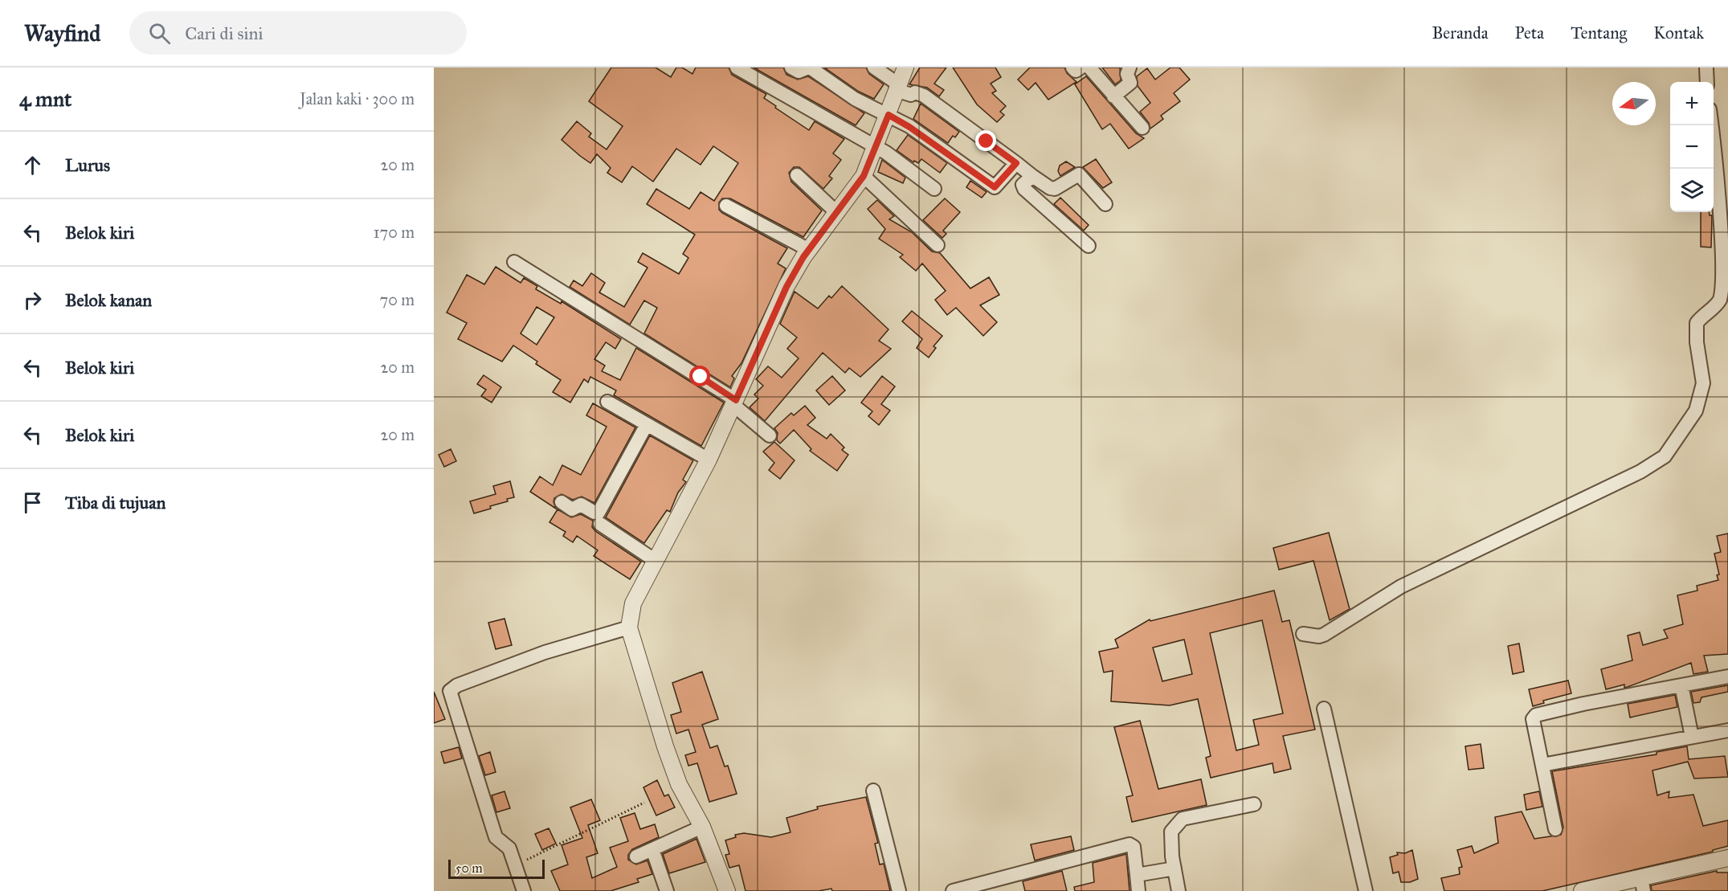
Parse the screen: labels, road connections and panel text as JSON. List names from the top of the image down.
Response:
{
  "scale_bar": "50 m",
  "north": "left",
  "page": {
    "header": "Wayfind",
    "search": "Cari di sini",
    "nav": [
      "Beranda",
      "Peta",
      "Tentang",
      "Kontak"
    ],
    "heading": ["4 mnt", "Jalan kaki · 300 m"],
    "map_buttons": ["+", "−"],
    "list": [
      ["Lurus", "20 m"],
      ["Belok kiri", "170 m"],
      ["Belok kanan", "70 m"],
      ["Belok kiri", "20 m"],
      ["Belok kiri", "20 m"],
      "Tiba di tujuan"
    ],
    "scale": "50 m"
  }
}
